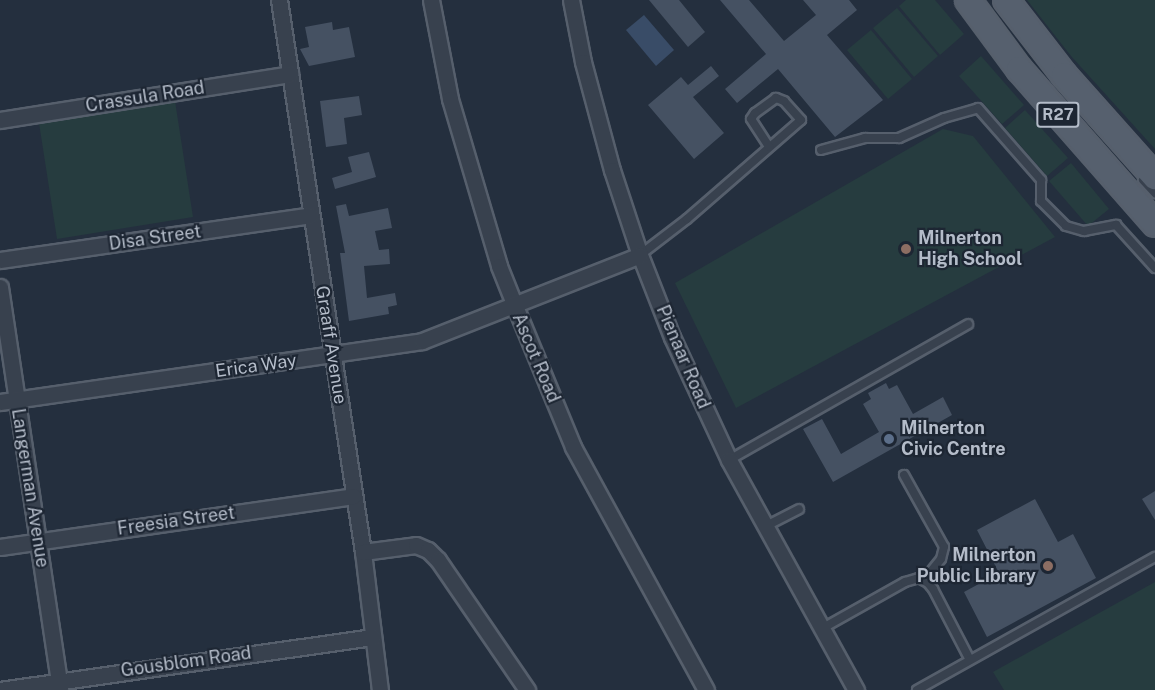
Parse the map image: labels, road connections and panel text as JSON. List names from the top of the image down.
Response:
{
  "streets": {
    "main road": ["R27"],
    "street": [
      "Crassula Road",
      "Disa Street",
      "Graaff Avenue",
      "Pienaar Road",
      "Ascot Road",
      "Erica Way",
      "Langerman Avenue",
      "Freesia Street",
      "Gousblom Road"
    ]
  },
  "crossings": [
    ["Crassula Road", "Graaff Avenue"],
    ["Disa Street", "Graaff Avenue"],
    ["Graaff Avenue", "Erica Way"],
    ["Graaff Avenue", "Freesia Street"],
    ["Graaff Avenue", "Gousblom Road"],
    ["Pienaar Road", "Erica Way"],
    ["Ascot Road", "Erica Way"],
    ["Erica Way", "Langerman Avenue"],
    ["Langerman Avenue", "Freesia Street"],
    ["Langerman Avenue", "Gousblom Road"]
  ],
  "places": ["Milnerton High School", "Milnerton Civic Centre", "Milnerton Public Library"]
}
